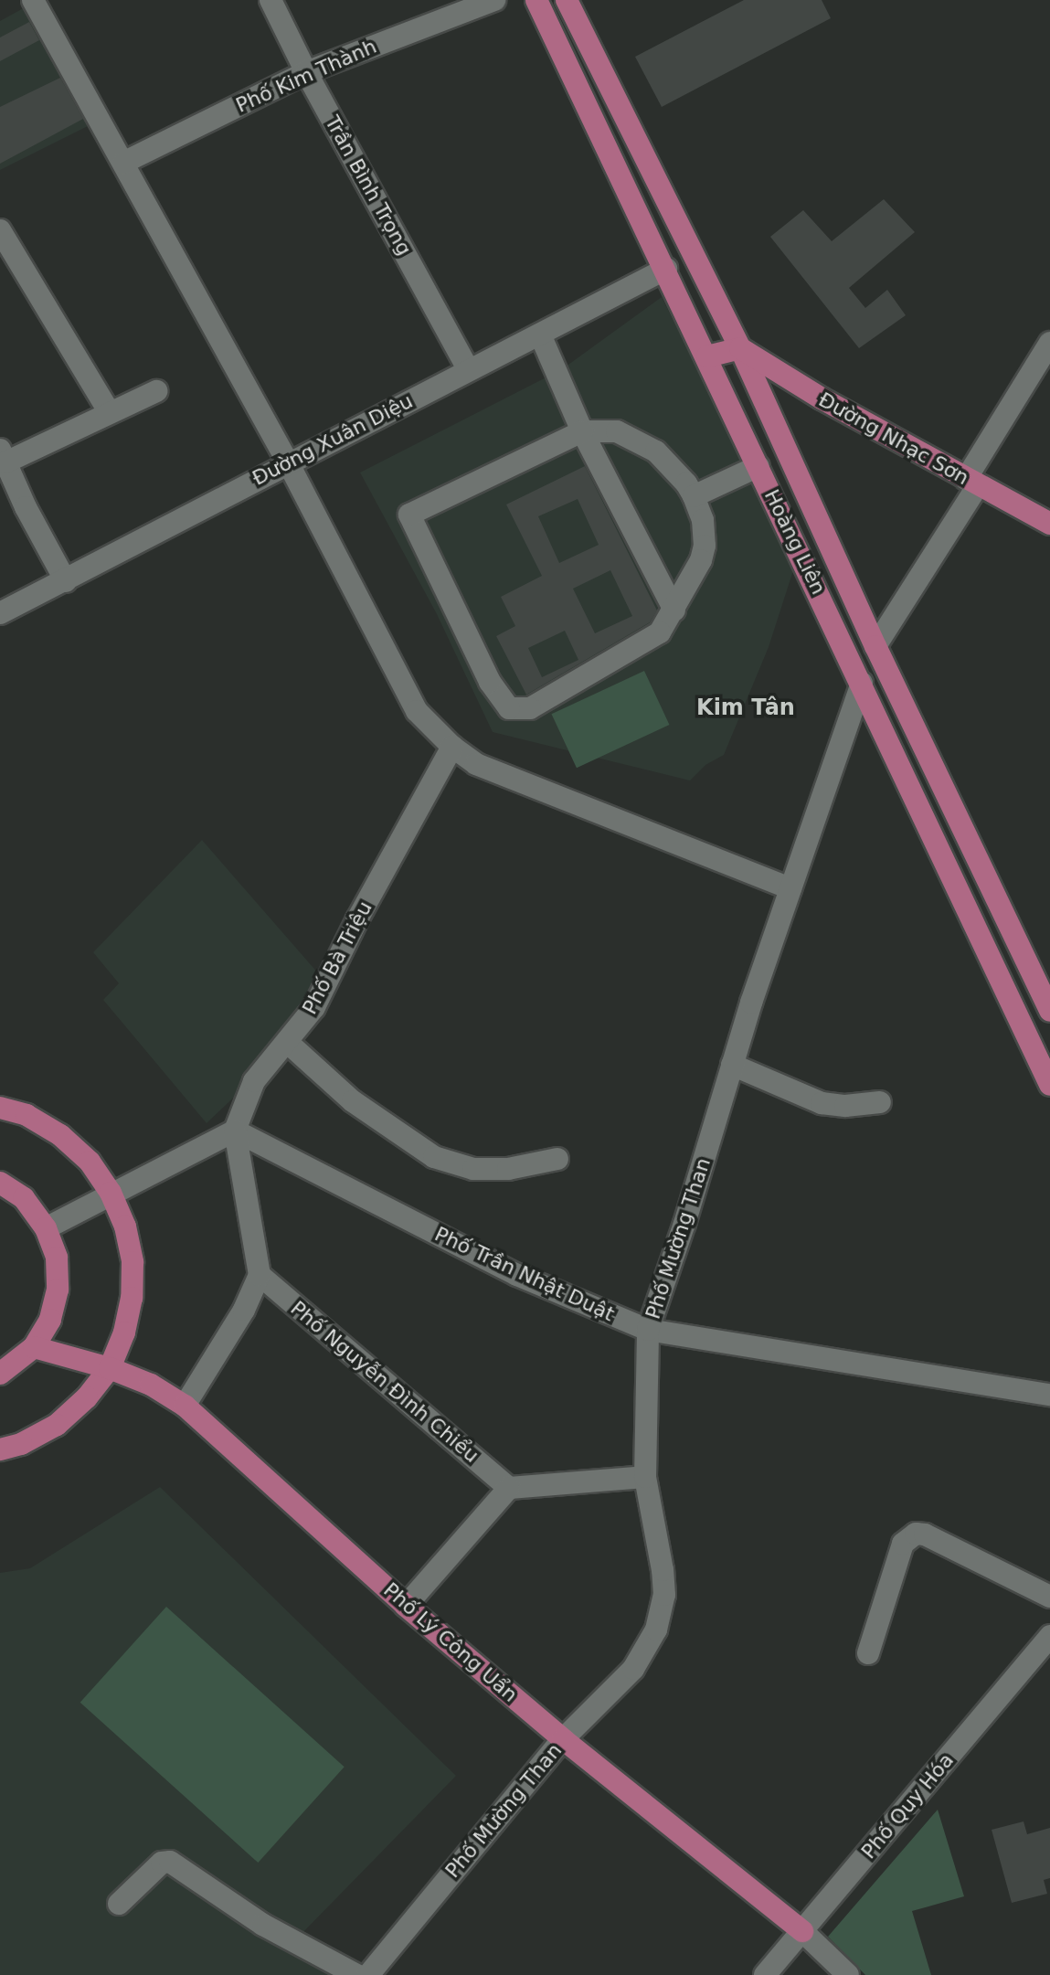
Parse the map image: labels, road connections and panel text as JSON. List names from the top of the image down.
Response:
{
  "streets": {
    "main road": ["Đường Nhạc Sơn", "Hoàng Liên", "Phố Lý Công Uẩn"],
    "street": [
      "Phố Kim Thành",
      "Trần Bình Trọng",
      "Đường Xuân Diệu",
      "Phố Bà Triệu",
      "Phố Mường Than",
      "Phố Trần Nhật Duật",
      "Phố Nguyễn Đình Chiểu",
      "Phố Quy Hóa"
    ]
  },
  "crossings": [
    ["Phố Kim Thành", "Trần Bình Trọng"],
    ["Trần Bình Trọng", "Đường Xuân Diệu"],
    ["Đường Nhạc Sơn", "Hoàng Liên"],
    ["Đường Xuân Diệu", "Hoàng Liên"],
    ["Hoàng Liên", "Phố Mường Than"],
    ["Phố Bà Triệu", "Phố Trần Nhật Duật"],
    ["Phố Mường Than", "Phố Trần Nhật Duật"],
    ["Phố Mường Than", "Phố Lý Công Uẩn"],
    ["Phố Lý Công Uẩn", "Phố Quy Hóa"]
  ],
  "districts": ["Kim Tân"]
}
